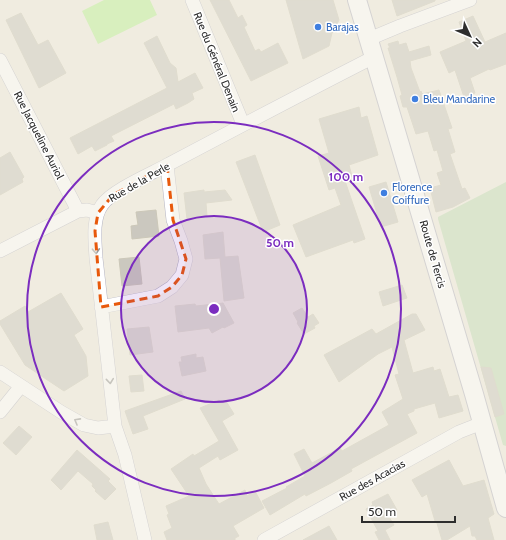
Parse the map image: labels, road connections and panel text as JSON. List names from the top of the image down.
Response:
{
  "streets": {
    "main road": ["Route de Tercis"],
    "street": [
      "Rue du Général Denain",
      "Rue Jacqueline Auriol",
      "Rue de la Perle",
      "Rue des Acacias"
    ]
  },
  "crossings": [
    ["Rue du Général Denain", "Rue de la Perle"],
    ["Rue de la Perle", "Route de Tercis"],
    ["Route de Tercis", "Rue des Acacias"]
  ],
  "places": ["Barajas", "Bleu Mandarine", "Florence Coiffure"],
  "scale_bar": "50 m",
  "north": "bottom right",
  "rings": ["100 m", "50 m"]
}
